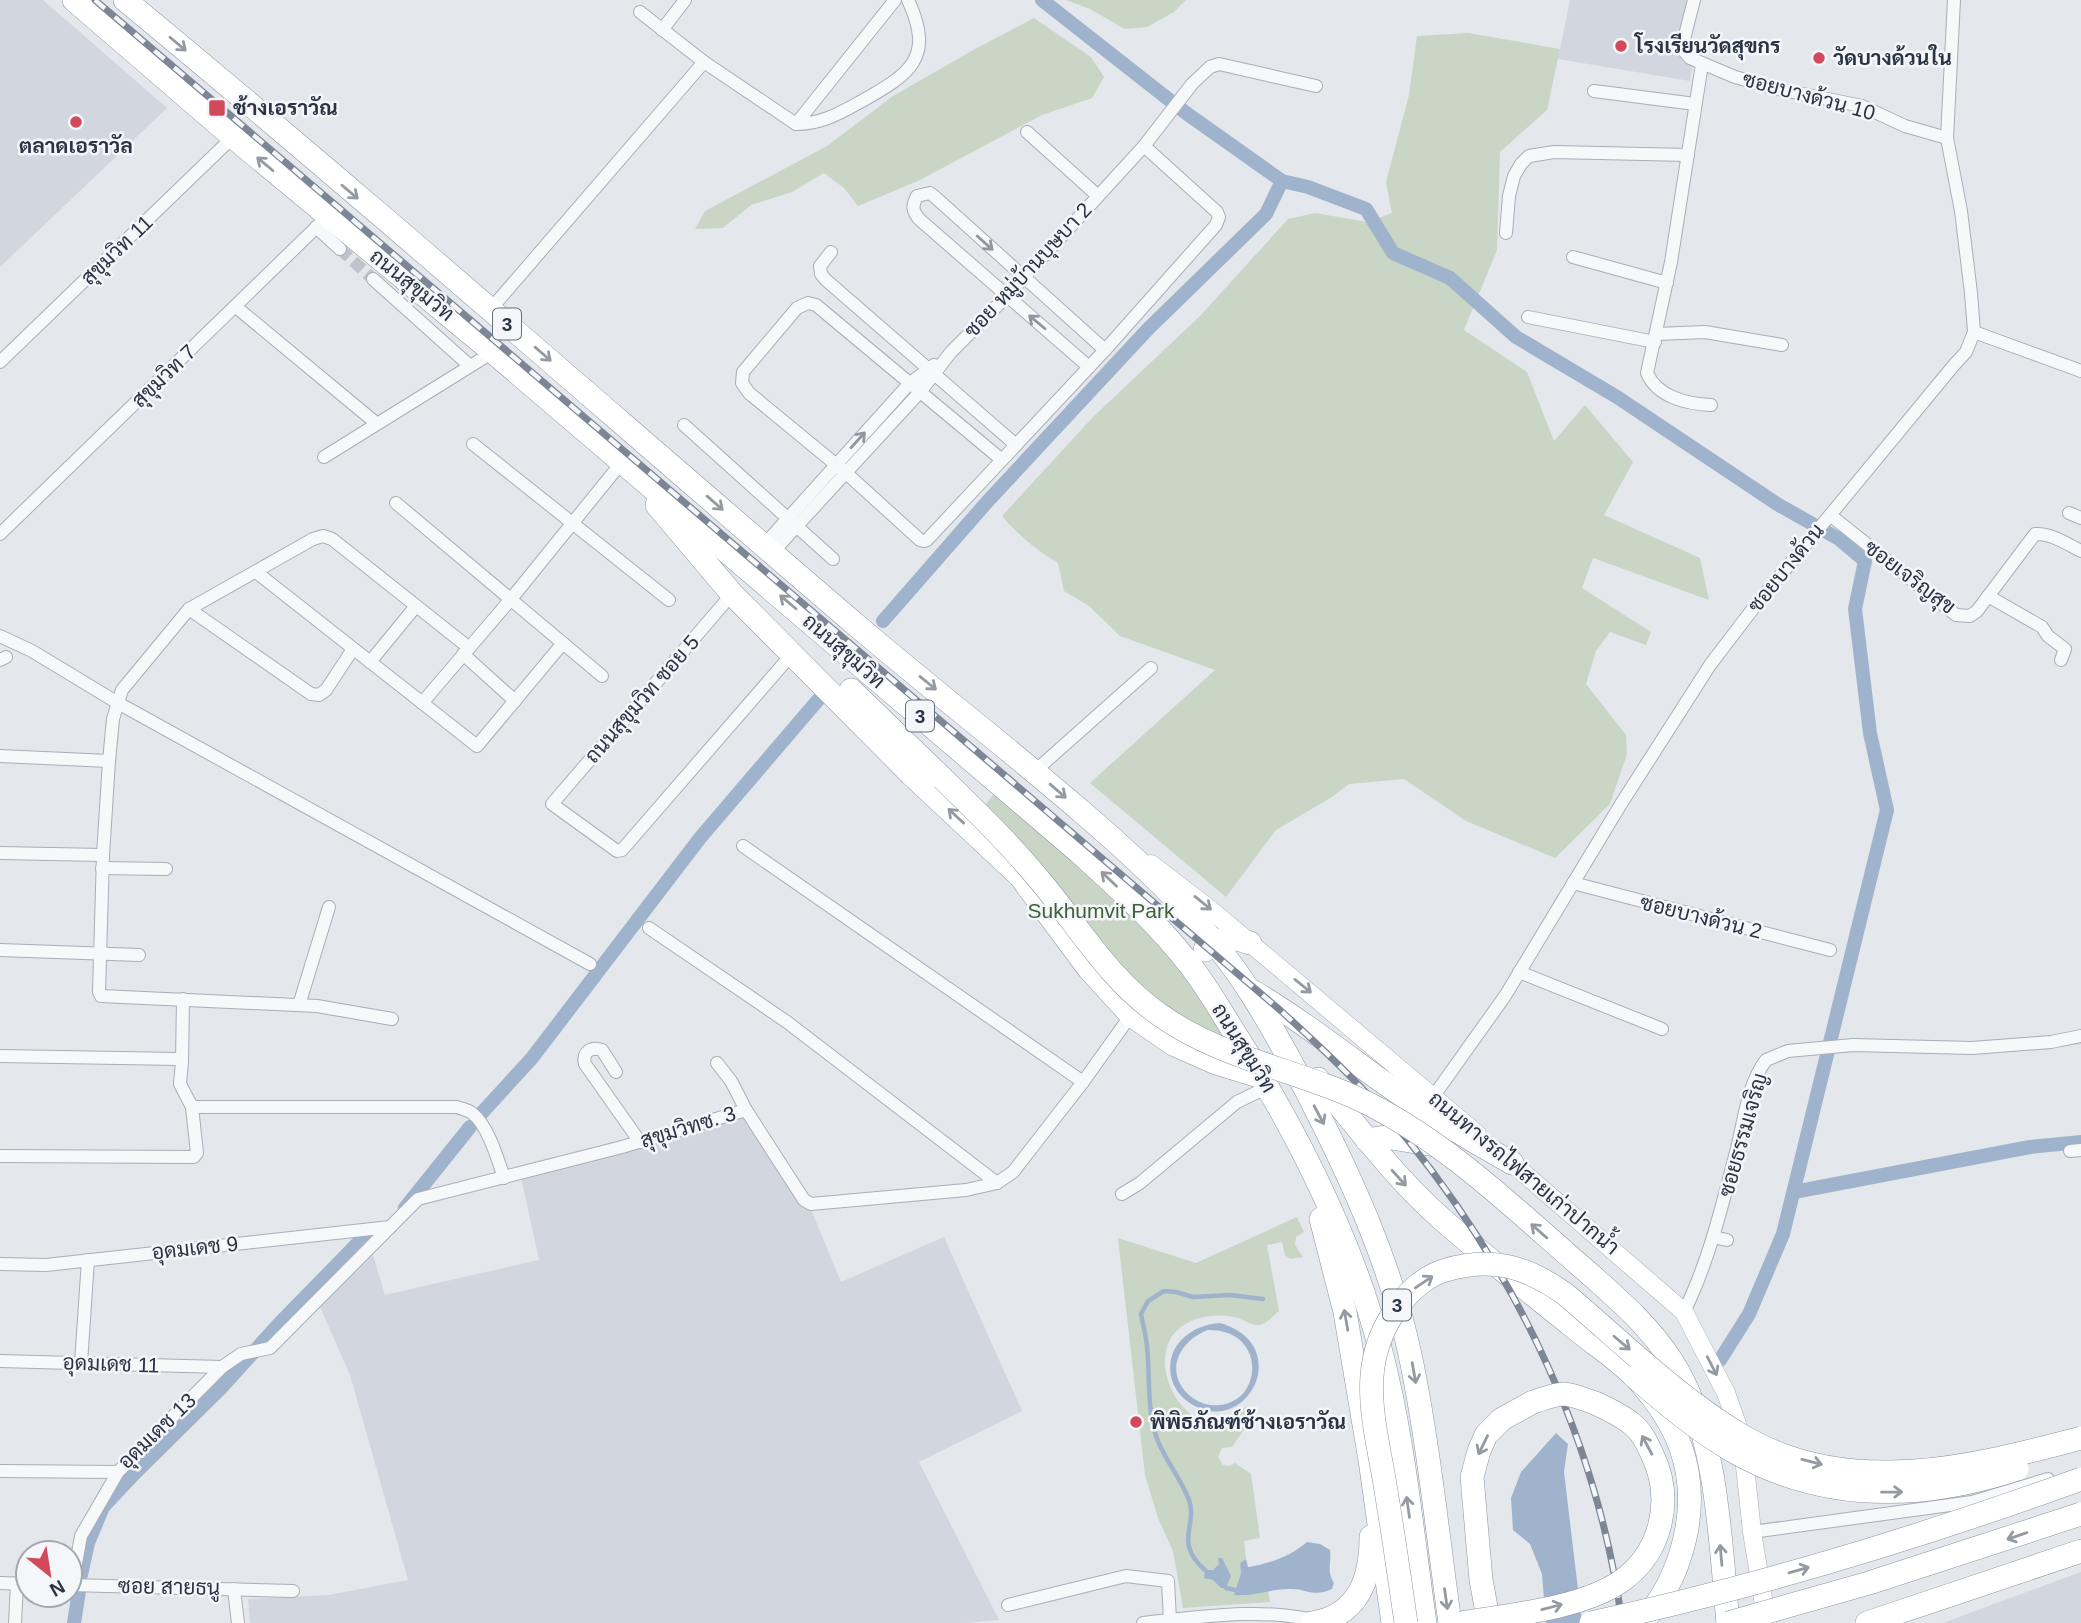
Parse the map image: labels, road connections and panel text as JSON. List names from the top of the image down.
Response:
{
  "streets": {
    "highway": ["ถนนสุขุมวิท", "3"],
    "main road": ["ถนนทางรถไฟสายเก่าปากน้ำ"],
    "street": [
      "ซอยบางด้วน 10",
      "สุขุมวิท 11",
      "ซอย หมู่บ้านบุษบา 2",
      "สุขุมวิท 7",
      "ซอยบางด้วน",
      "ซอยเจริญสุข",
      "ถนนสุขุมวิท ซอย 5",
      "ซอยบางด้วน 2",
      "สุขุมวิทซ. 3",
      "ซอยธรรมเจริญ",
      "อุดมเดช 9",
      "อุดมเดช 11",
      "อุดมเดช 13",
      "ซอย สายธนู"
    ]
  },
  "crossings": [
    ["สุขุมวิท 11", "ถนนสุขุมวิท"],
    ["ซอย หมู่บ้านบุษบา 2", "ถนนสุขุมวิท"],
    ["ถนนสุขุมวิท", "สุขุมวิท 7"],
    ["ถนนสุขุมวิท", "ถนนทางรถไฟสายเก่าปากน้ำ"],
    ["ซอยบางด้วน", "ซอยเจริญสุข"],
    ["ซอยบางด้วน", "ซอยบางด้วน 2"],
    ["ซอยบางด้วน", "ถนนทางรถไฟสายเก่าปากน้ำ"],
    ["สุขุมวิทซ. 3", "อุดมเดช 9"],
    ["สุขุมวิทซ. 3", "อุดมเดช 13"],
    ["ซอยธรรมเจริญ", "ถนนทางรถไฟสายเก่าปากน้ำ"],
    ["อุดมเดช 11", "อุดมเดช 13"]
  ],
  "one_way": ["ถนนทางรถไฟสายเก่าปากน้ำ"],
  "parks": ["Sukhumvit Park"],
  "places": {
    "other": [
      "โรงเรียนวัดสุขกร",
      "วัดบางด้วนใน",
      "ตลาดเอราวัล",
      "พิพิธภัณฑ์ช้างเอราวัณ"
    ],
    "transit": ["ช้างเอราวัณ"]
  },
  "north": "bottom right"
}
